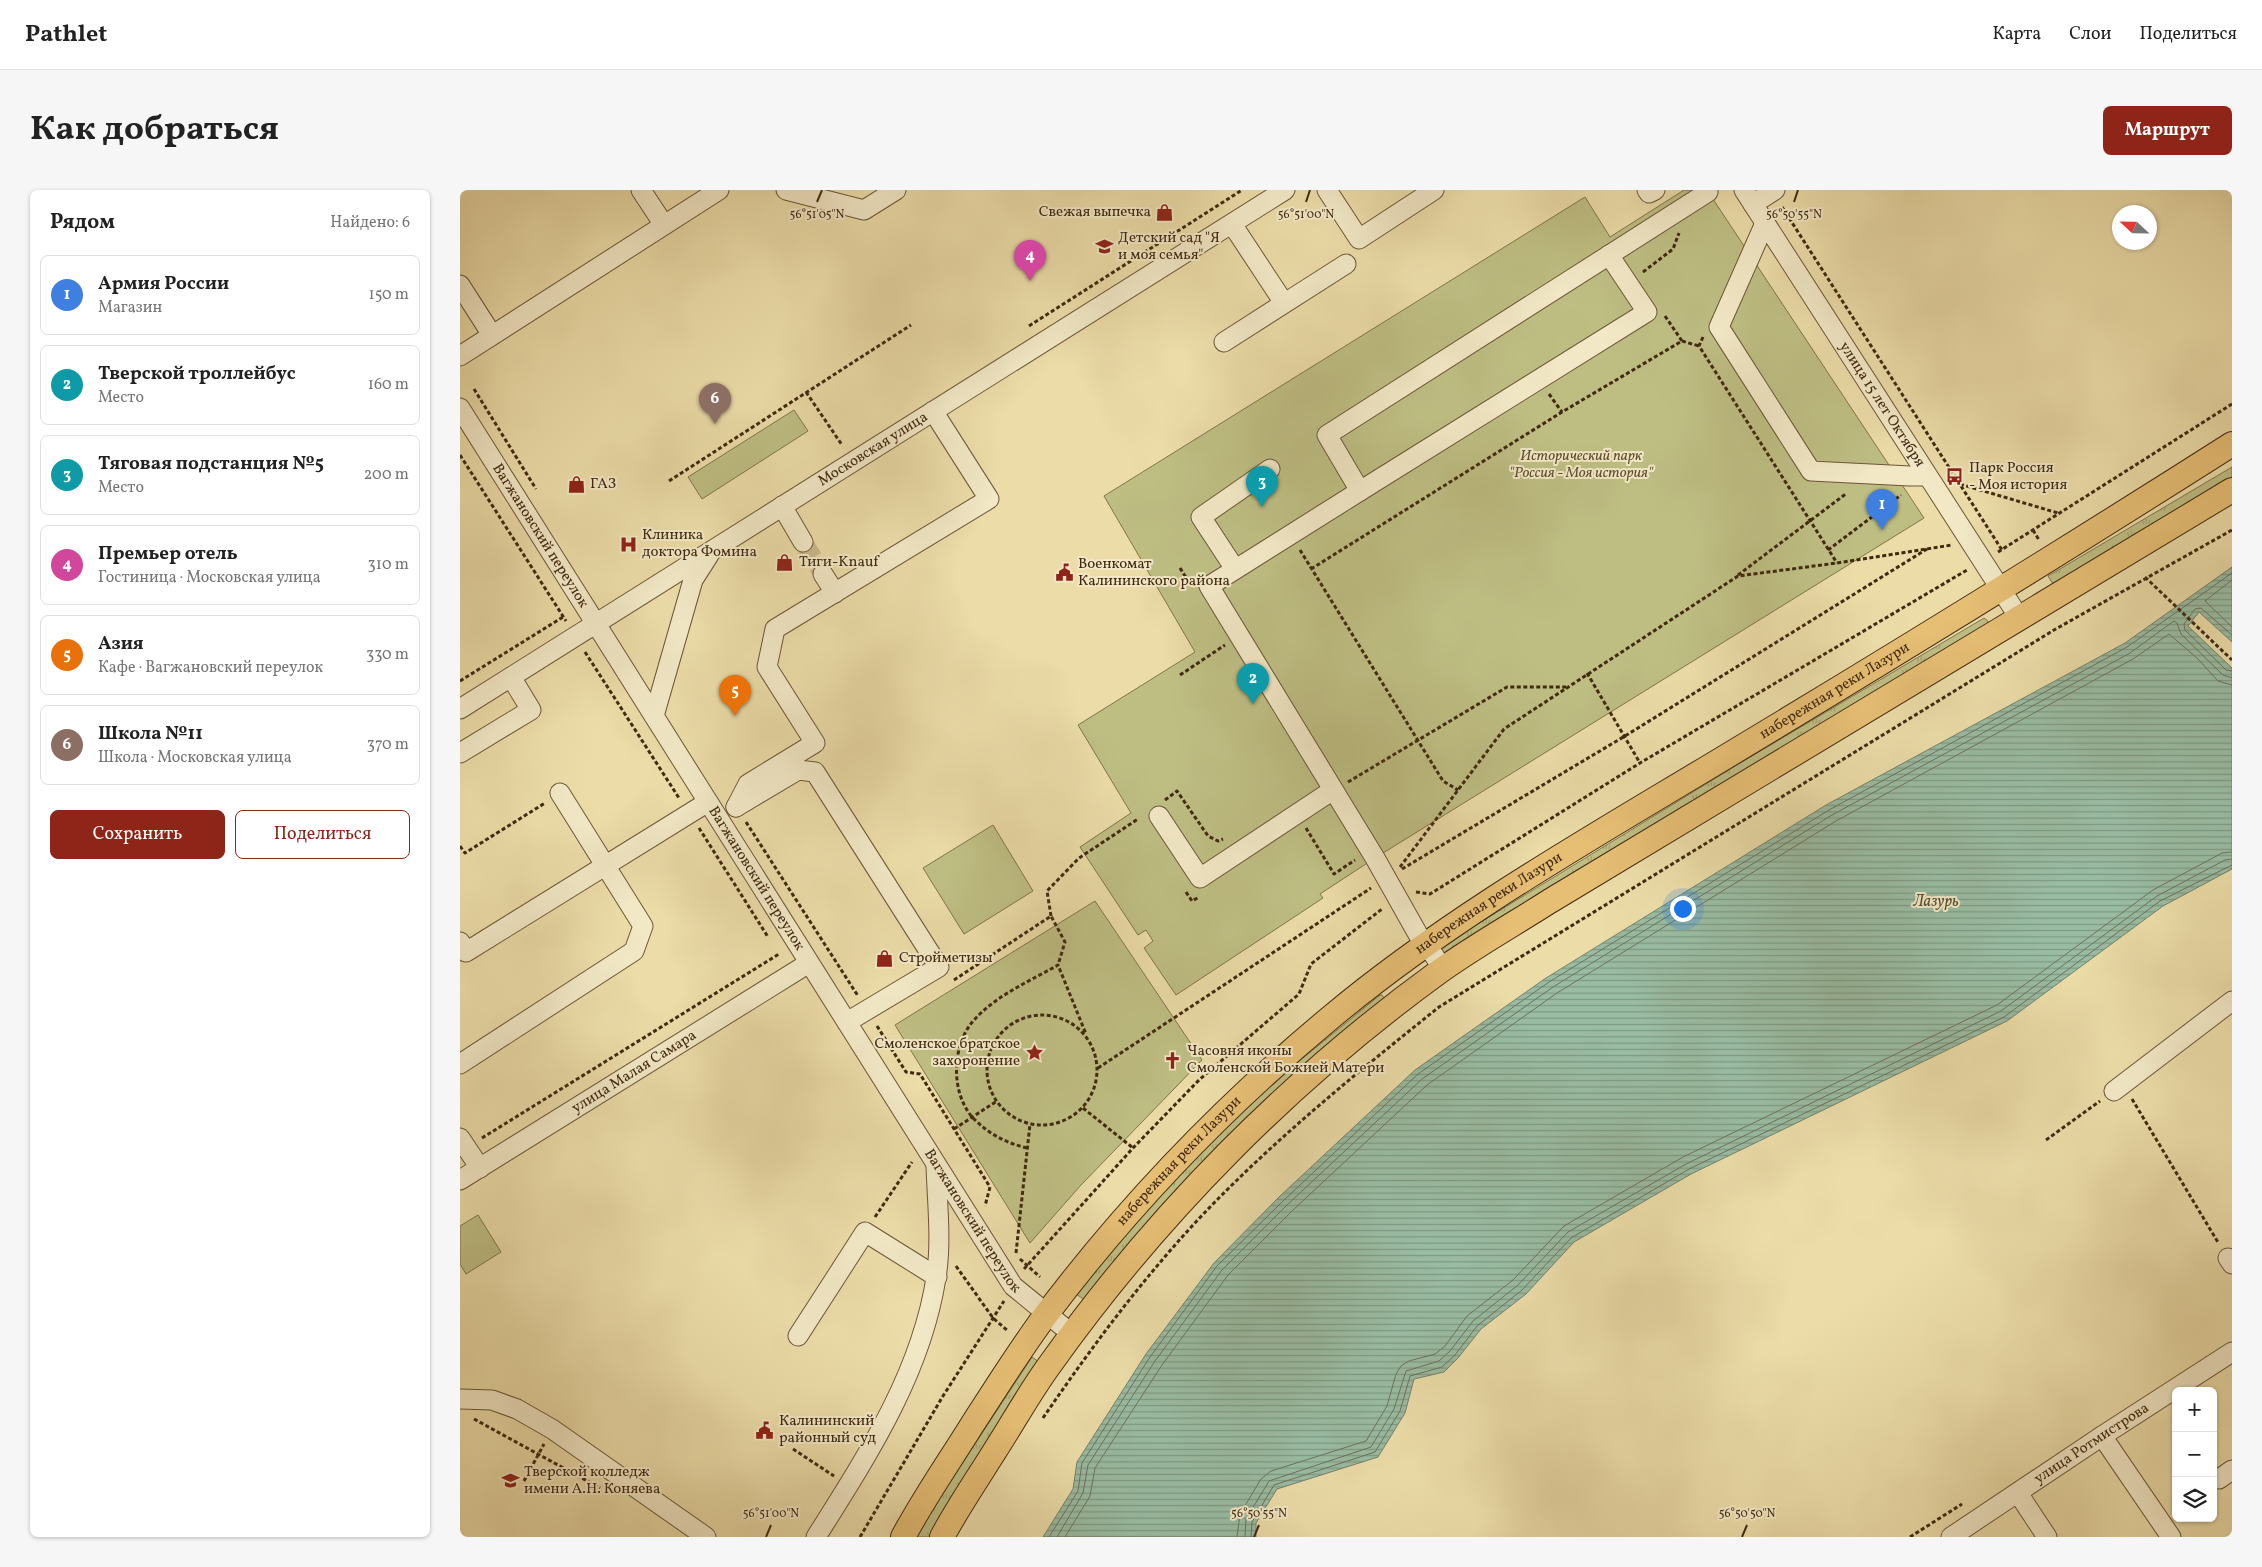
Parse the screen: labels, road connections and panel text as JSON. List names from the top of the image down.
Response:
{
  "streets": {
    "main road": ["набережная реки Лазури"],
    "street": [
      "улица 15 лет Октября",
      "Московская улица",
      "Вагжановский переулок",
      "улица Малая Самара",
      "улица Ротмистрова"
    ]
  },
  "crossings": [
    ["улица 15 лет Октября", "набережная реки Лазури"],
    ["Московская улица", "Вагжановский переулок"],
    ["Вагжановский переулок", "набережная реки Лазури"],
    ["Вагжановский переулок", "улица Малая Самара"]
  ],
  "water": ["Лазурь"],
  "parks": ["Исторический парк \"Россия - Моя история\""],
  "places": {
    "shop": [
      "Свежая выпечка",
      "ГАЗ",
      "Тиги-Knauf",
      "Стройметизы"
    ],
    "school or university": ["Детский сад \"Я и моя семья\"", "Тверской колледж имени А.Н. Коняева"],
    "bus stop": ["Парк Россия - Моя история"],
    "hospital": ["Клиника доктора Фомина"],
    "public building": ["Военкомат Калининского района", "Калининский районный суд"],
    "place": ["Смоленское братское захоронение"],
    "church": ["Часовня иконы Смоленской Божией Матери"]
  },
  "north": "left",
  "page": {
    "header": "Pathlet",
    "nav": ["Карта", "Слои", "Поделиться"],
    "title": "Как добраться",
    "buttons": [
      "Маршрут",
      ["Сохранить", "Поделиться"]
    ],
    "heading": ["Рядом", "Найдено: 6"],
    "pins": [
      "4",
      "6",
      "3",
      "1",
      "2",
      "5"
    ],
    "list": [
      {
        "mark": "1",
        "name": "Армия России",
        "note": "Магазин",
        "value": "150 m"
      },
      {
        "mark": "2",
        "name": "Тверской троллейбус",
        "note": "Место",
        "value": "160 m"
      },
      {
        "mark": "3",
        "name": "Тяговая подстанция №5",
        "note": "Место",
        "value": "200 m"
      },
      {
        "mark": "4",
        "name": "Премьер отель",
        "note": "Гостиница · Московская улица",
        "value": "310 m"
      },
      {
        "mark": "5",
        "name": "Азия",
        "note": "Кафе · Вагжановский переулок",
        "value": "330 m"
      },
      {
        "mark": "6",
        "name": "Школа №11",
        "note": "Школа · Московская улица",
        "value": "370 m"
      }
    ],
    "map_buttons": ["+", "−"]
  },
  "coordinates": [
    "56°51'05\"N",
    "56°51'00\"N",
    "56°50'55\"N",
    "56°50'50\"N"
  ]
}
